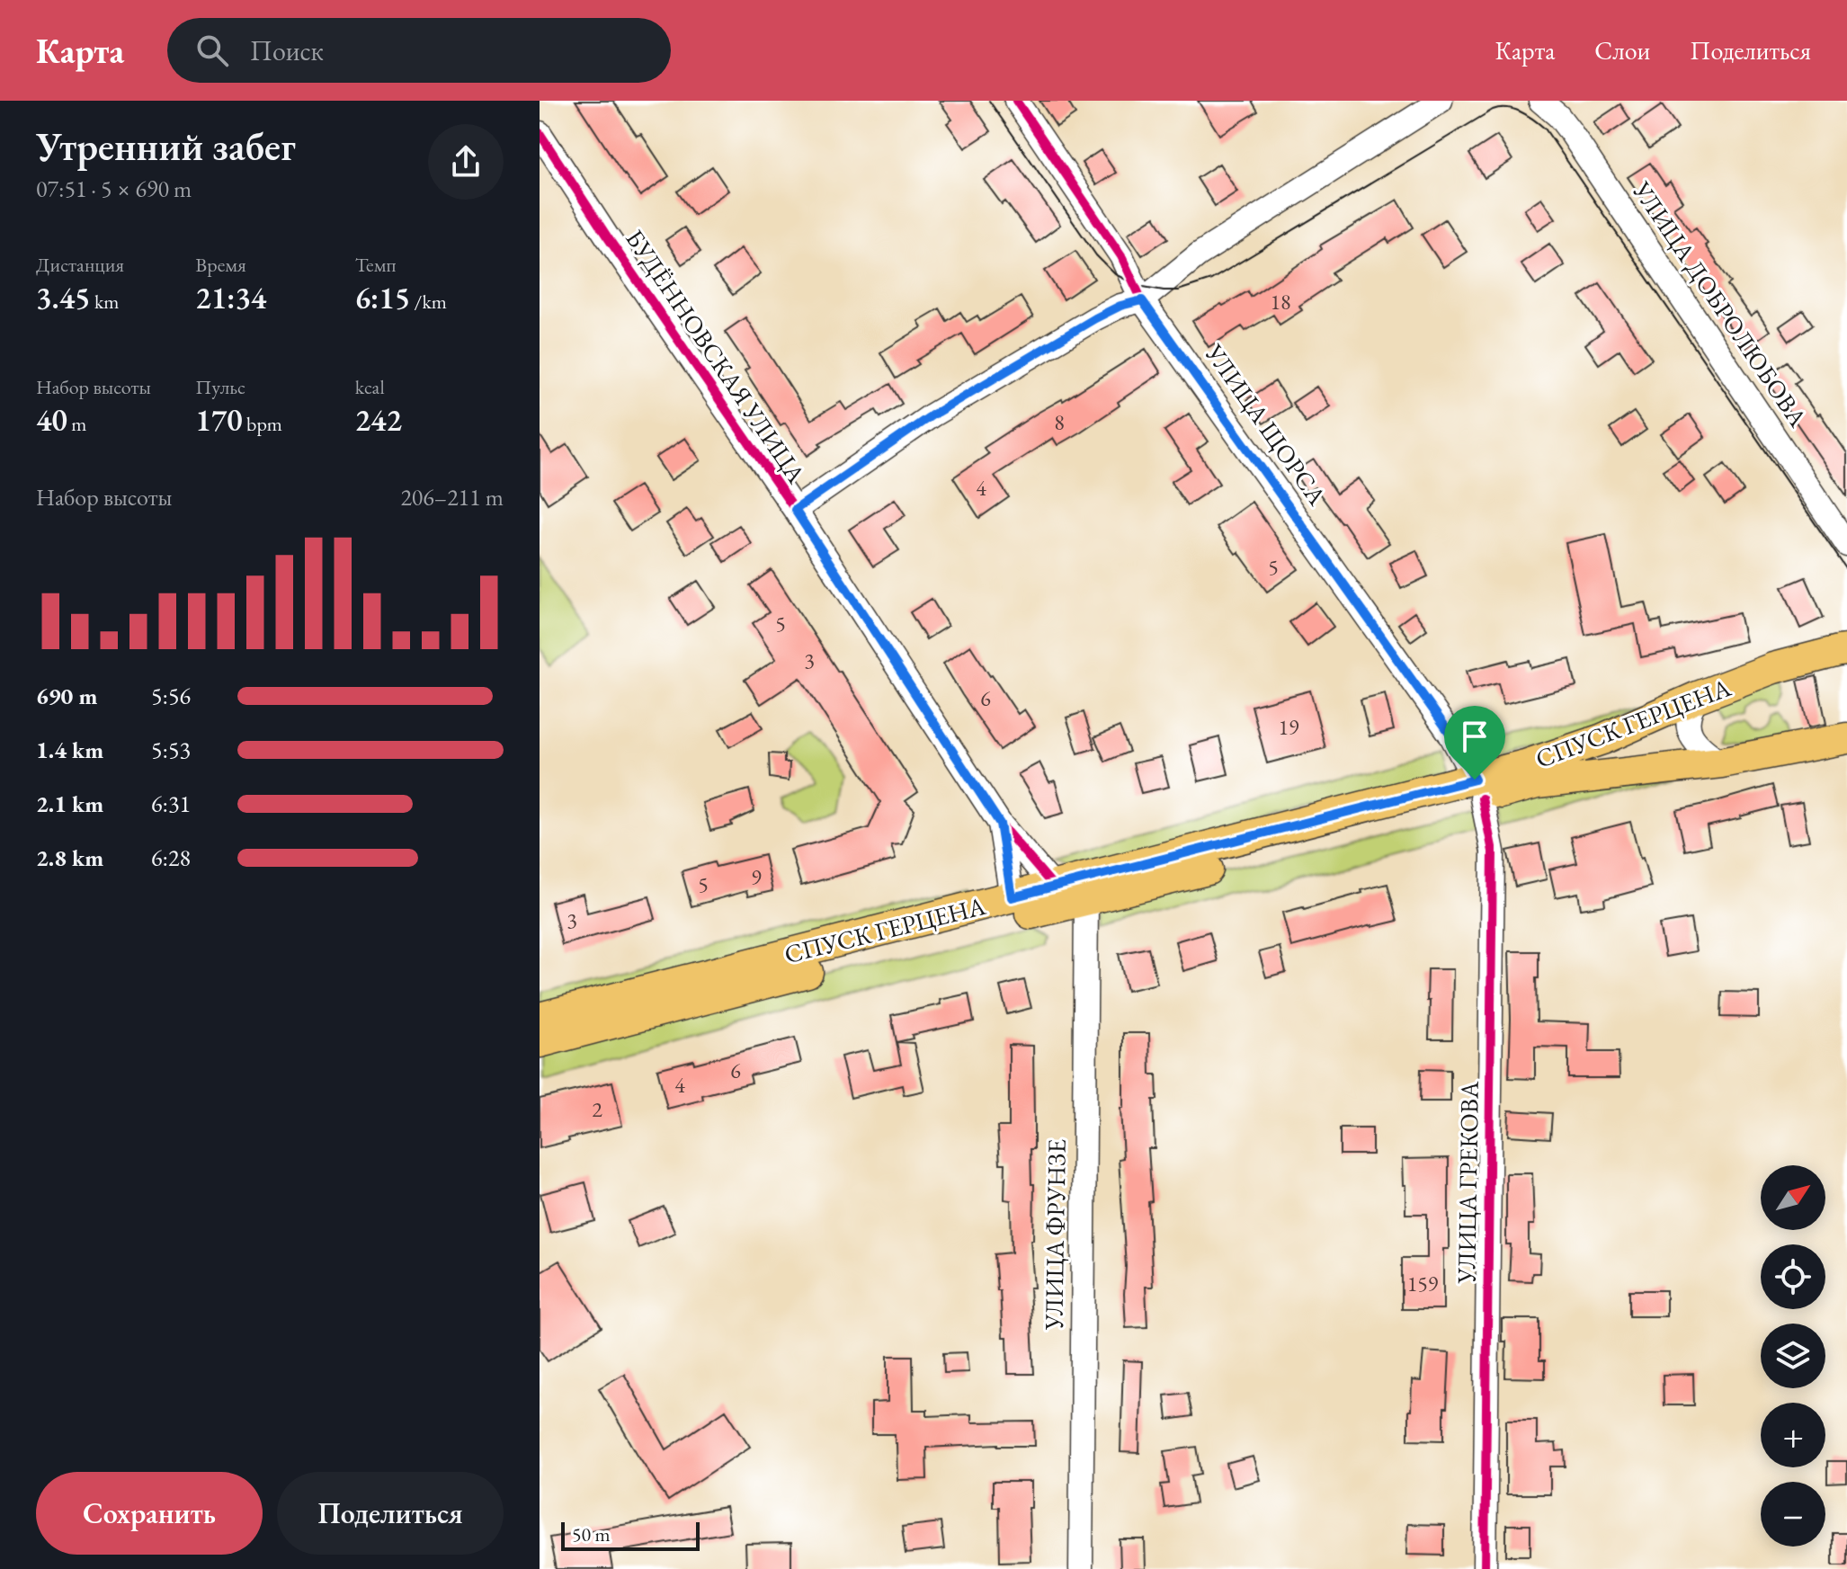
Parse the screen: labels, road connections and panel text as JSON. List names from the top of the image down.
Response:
{
  "streets": {
    "main road": ["СПУСК ГЕРЦЕНА"],
    "street": [
      "УЛИЦА ДОБРОЛЮБОВА",
      "БУДЁННОВСКАЯ УЛИЦА",
      "УЛИЦА ЩОРСА",
      "УЛИЦА ГРЕКОВА",
      "УЛИЦА ФРУНЗЕ"
    ]
  },
  "crossings": [
    ["БУДЁННОВСКАЯ УЛИЦА", "СПУСК ГЕРЦЕНА"],
    ["УЛИЦА ЩОРСА", "СПУСК ГЕРЦЕНА"],
    ["УЛИЦА ЩОРСА", "УЛИЦА ГРЕКОВА"],
    ["СПУСК ГЕРЦЕНА", "УЛИЦА ГРЕКОВА"],
    ["СПУСК ГЕРЦЕНА", "УЛИЦА ФРУНЗЕ"]
  ],
  "house_numbers": [
    "18",
    "8",
    "4",
    "5",
    "5",
    "3",
    "6",
    "19",
    "9",
    "5",
    "3",
    "6",
    "4",
    "2",
    "159"
  ],
  "scale_bar": "50 m",
  "north": "top right",
  "page": {
    "header": "Карта",
    "search": "Поиск",
    "nav": ["Карта", "Слои", "Поделиться"],
    "heading": ["Утренний забег", "07:51 · 5 × 690 m"],
    "stats": [
      ["Дистанция", "3.45 km"],
      ["Время", "21:34"],
      ["Темп", "6:15 /km"],
      ["Набор высоты", "40 m"],
      ["Пульс", "170 bpm"],
      ["kcal", "242"]
    ],
    "chart": ["Набор высоты", "206–211 m"],
    "list": [
      {
        "name": "690 m",
        "note": "5:56"
      },
      {
        "name": "1.4 km",
        "note": "5:53"
      },
      {
        "name": "2.1 km",
        "note": "6:31"
      },
      {
        "name": "2.8 km",
        "note": "6:28"
      }
    ],
    "map_buttons": ["+", "−"],
    "buttons": ["Сохранить", "Поделиться"],
    "scale": "50 m"
  }
}
